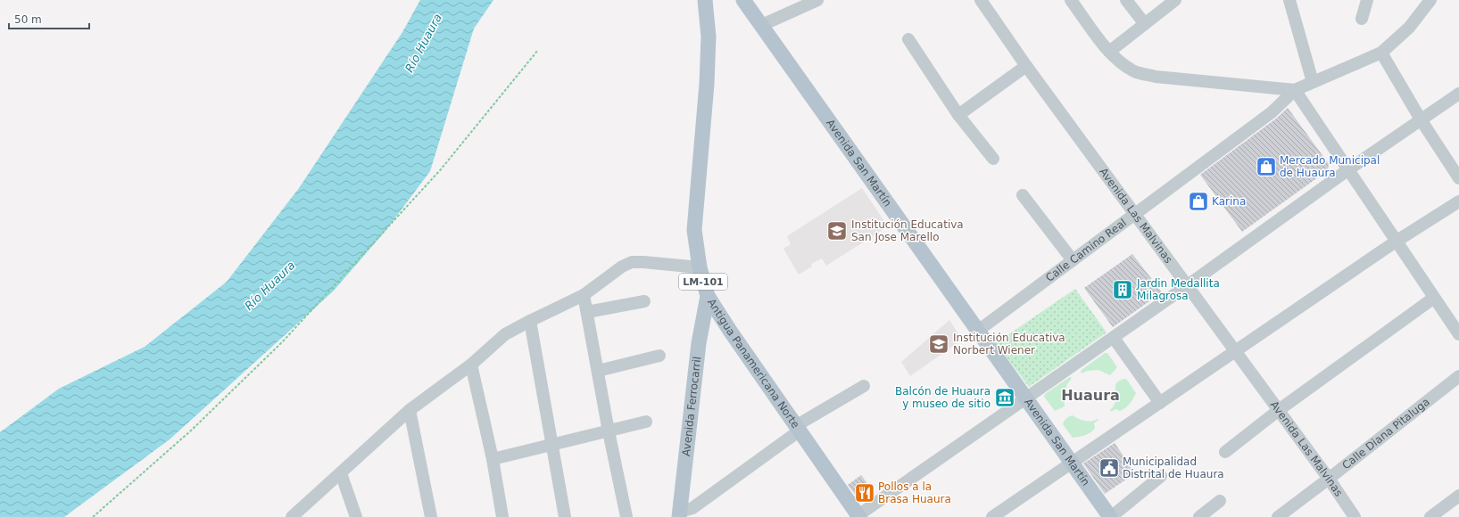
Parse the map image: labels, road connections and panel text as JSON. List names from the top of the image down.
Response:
{
  "streets": {
    "main road": [
      "Avenida San Martín",
      "LM-101",
      "Antigua Panamericana Norte",
      "Avenida Ferrocarril"
    ],
    "street": ["Avenida Las Malvinas", "Calle Camino Real", "Calle Diana Pitaluga"]
  },
  "crossings": [
    ["Avenida San Martín", "Calle Camino Real"],
    ["Avenida Las Malvinas", "Calle Camino Real"],
    ["Avenida Las Malvinas", "Calle Diana Pitaluga"],
    ["Antigua Panamericana Norte", "Avenida Ferrocarril"]
  ],
  "districts": ["Huaura"],
  "water": ["Río Huaura"],
  "places": {
    "shop": ["Mercado Municipal de Huaura", "Karina"],
    "school or university": ["Institución Educativa San Jose Marello", "Institución Educativa Norbert Wiener"],
    "building": ["Jardin Medallita Milagrosa"],
    "museum": ["Balcón de Huaura y museo de sitio"],
    "public building": ["Municipalidad Distrital de Huaura"],
    "restaurant": ["Pollos a la Brasa Huaura"]
  },
  "scale_bar": "50 m"
}
